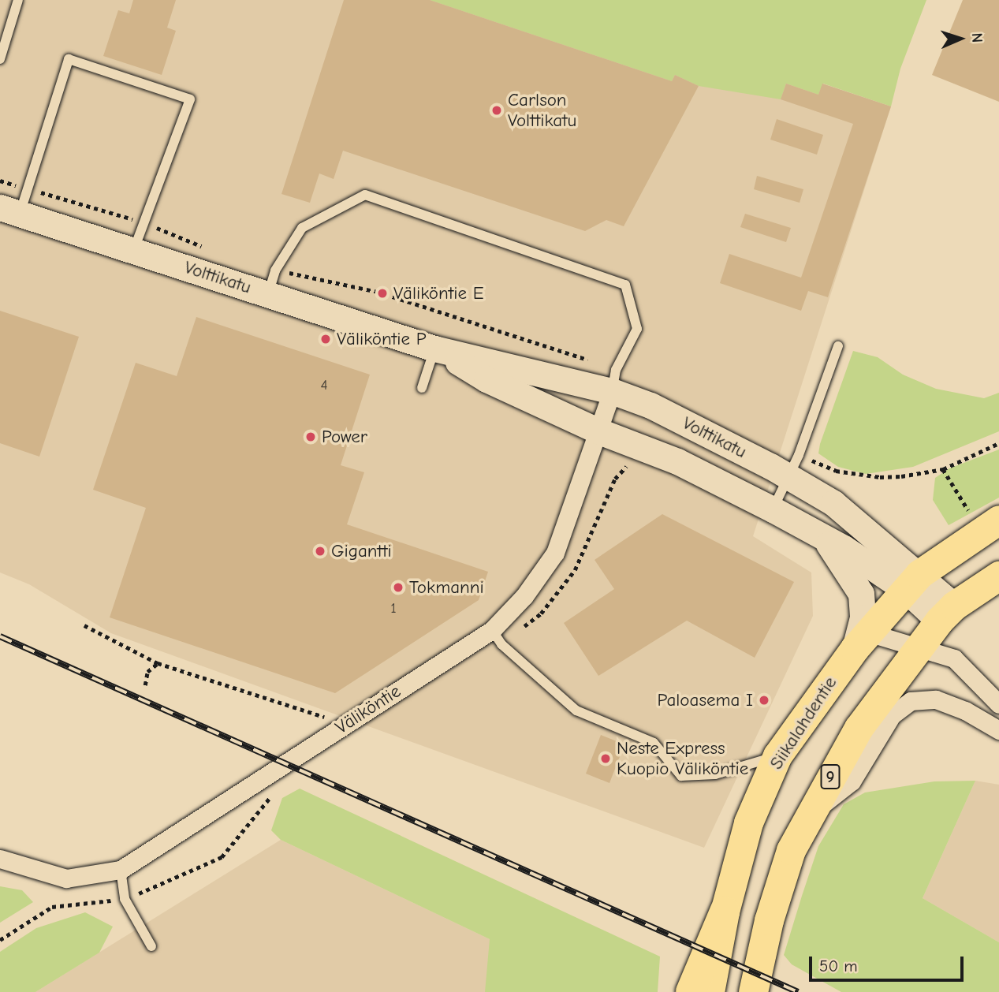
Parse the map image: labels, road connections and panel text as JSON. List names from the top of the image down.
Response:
{
  "streets": {
    "main road": ["Volttikatu", "Siikalahdentie", "9"],
    "street": ["Väliköntie"]
  },
  "crossings": [
    ["Volttikatu", "Väliköntie"],
    ["Volttikatu", "Siikalahdentie"],
    ["Volttikatu", "9"]
  ],
  "places": [
    "Carlson Volttikatu",
    "Väliköntie E",
    "Väliköntie P",
    "Power",
    "Gigantti",
    "Tokmanni",
    "Paloasema I",
    "Neste Express Kuopio Väliköntie"
  ],
  "house_numbers": ["4", "1"],
  "scale_bar": "50 m",
  "north": "right"
}
